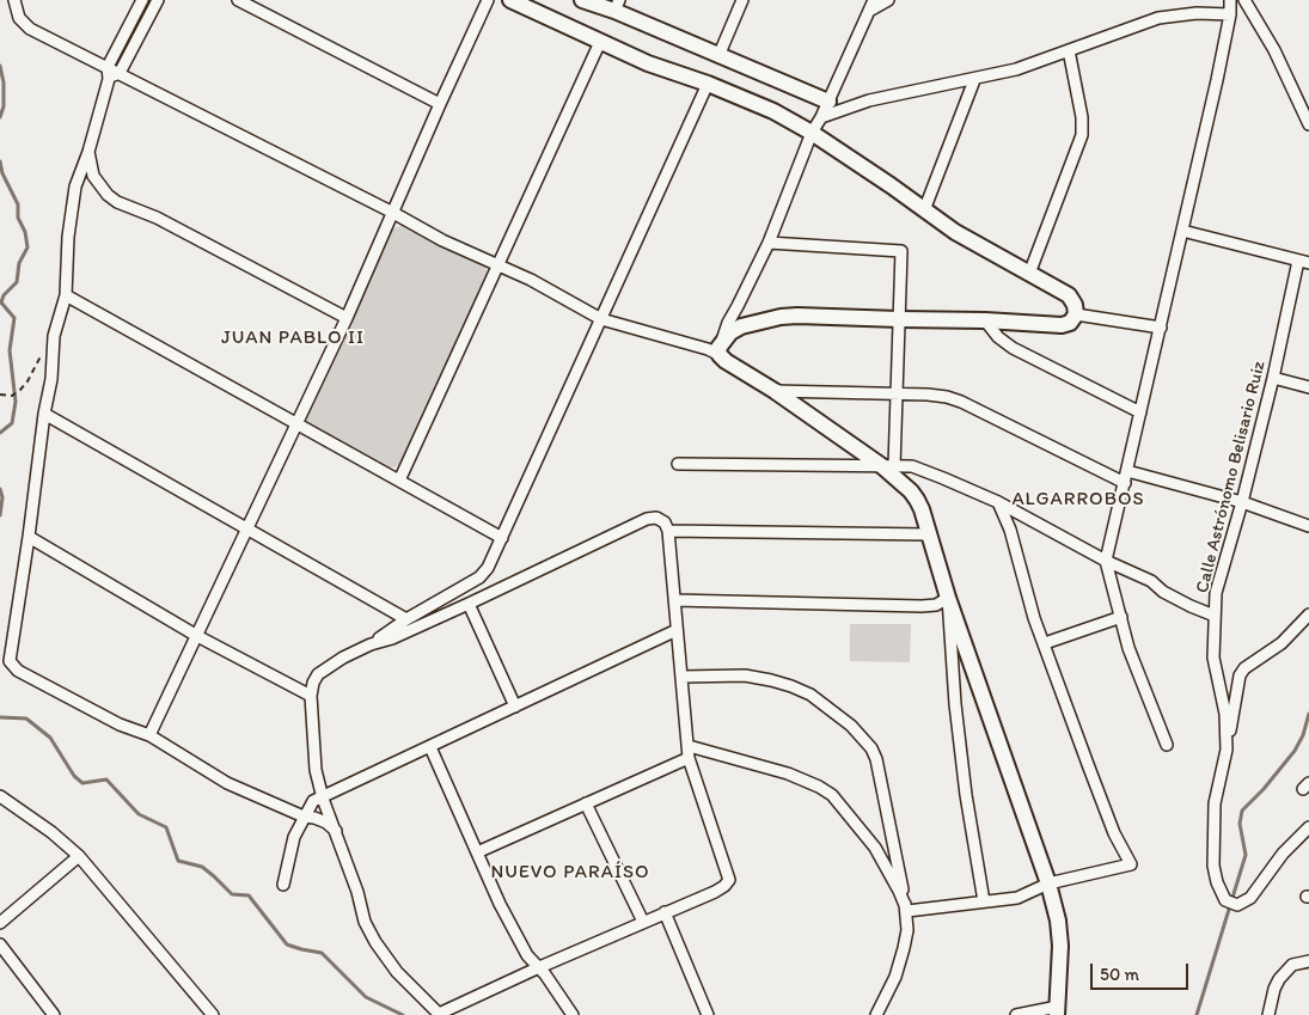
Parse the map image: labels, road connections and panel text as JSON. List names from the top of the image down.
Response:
{
  "streets": {
    "street": ["Calle Astrónomo Belisario Ruiz"]
  },
  "districts": ["JUAN PABLO II", "ALGARROBOS", "NUEVO PARAÍSO"],
  "scale_bar": "50 m"
}
